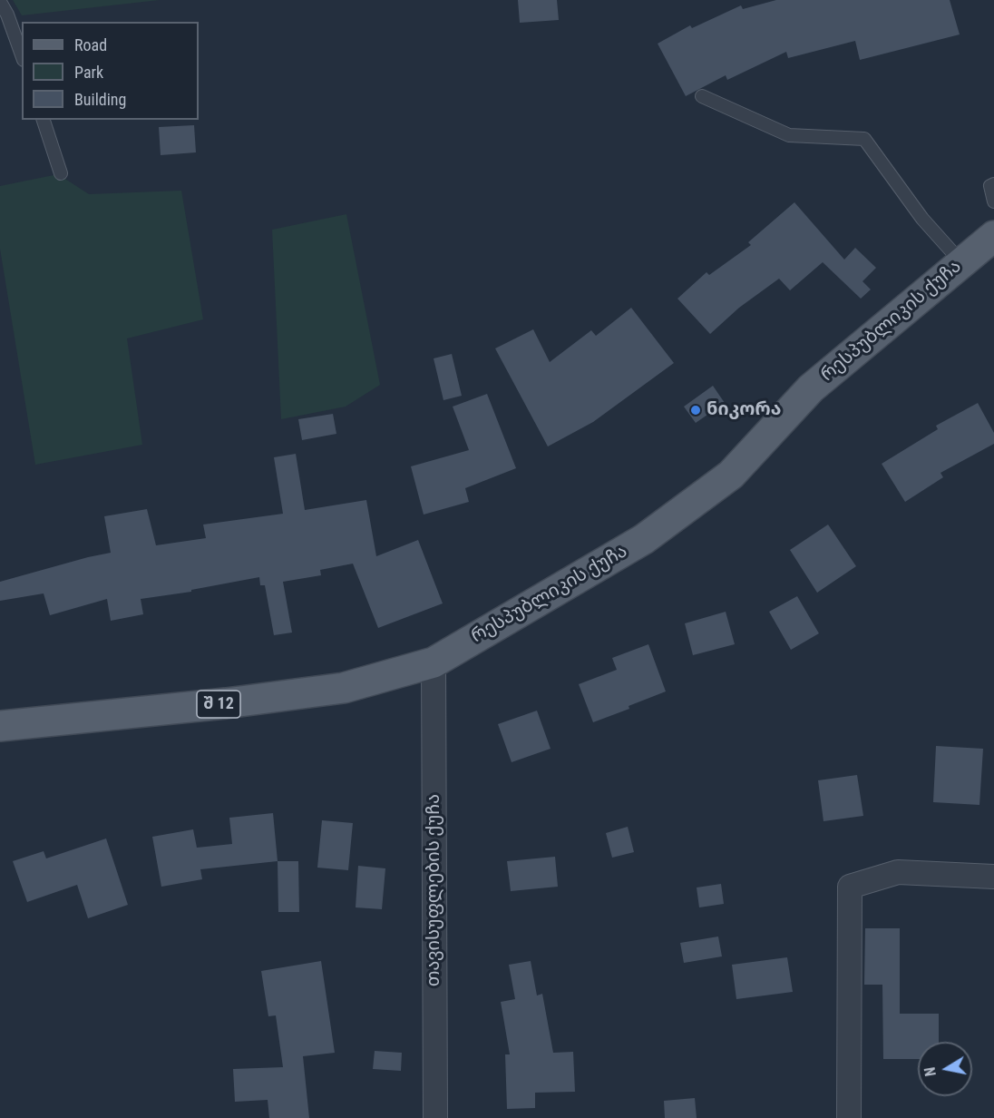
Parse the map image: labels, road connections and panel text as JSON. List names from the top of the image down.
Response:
{
  "streets": {
    "main road": ["რესპუბლიკის ქუჩა", "შ 12"],
    "street": ["თავისუფლების ქუჩა"]
  },
  "crossings": [
    ["რესპუბლიკის ქუჩა", "თავისუფლების ქუჩა"]
  ],
  "places": ["ნიკორა"],
  "legend": ["Road", "Park", "Building"],
  "north": "left"
}
